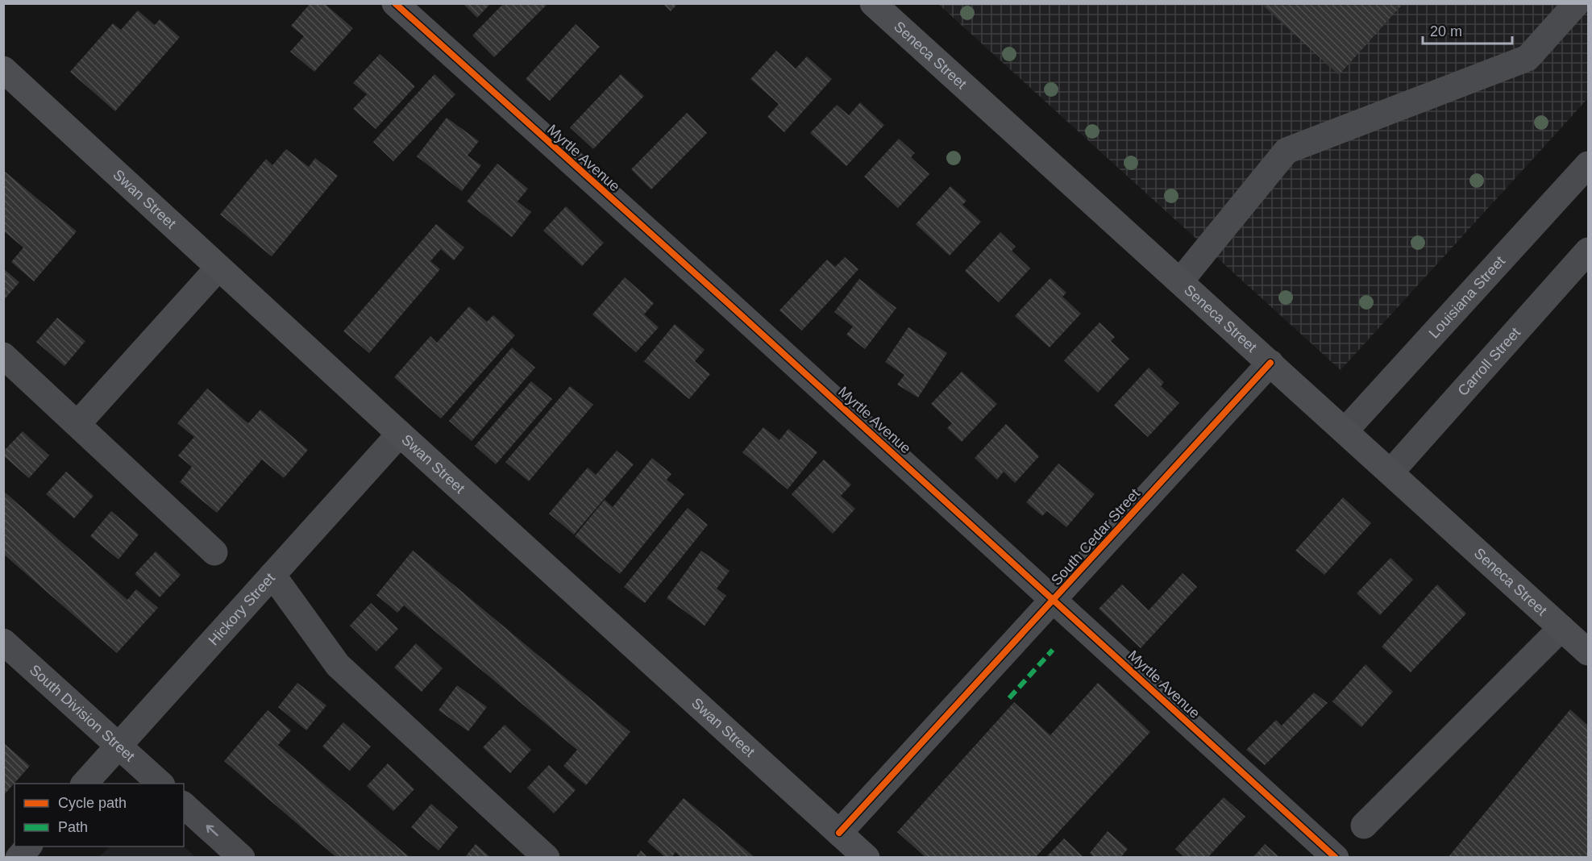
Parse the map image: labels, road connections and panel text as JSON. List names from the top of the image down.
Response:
{
  "streets": {
    "main road": ["Seneca Street", "Swan Street"],
    "street": [
      "Myrtle Avenue",
      "Louisiana Street",
      "Carroll Street",
      "South Cedar Street",
      "Hickory Street",
      "South Division Street"
    ]
  },
  "crossings": [
    ["Seneca Street", "Louisiana Street"],
    ["Seneca Street", "Carroll Street"],
    ["Seneca Street", "South Cedar Street"],
    ["Myrtle Avenue", "South Cedar Street"],
    ["Swan Street", "South Cedar Street"],
    ["Swan Street", "Hickory Street"],
    ["Hickory Street", "South Division Street"]
  ],
  "legend": ["Cycle path", "Path"],
  "scale_bar": "20 m"
}
